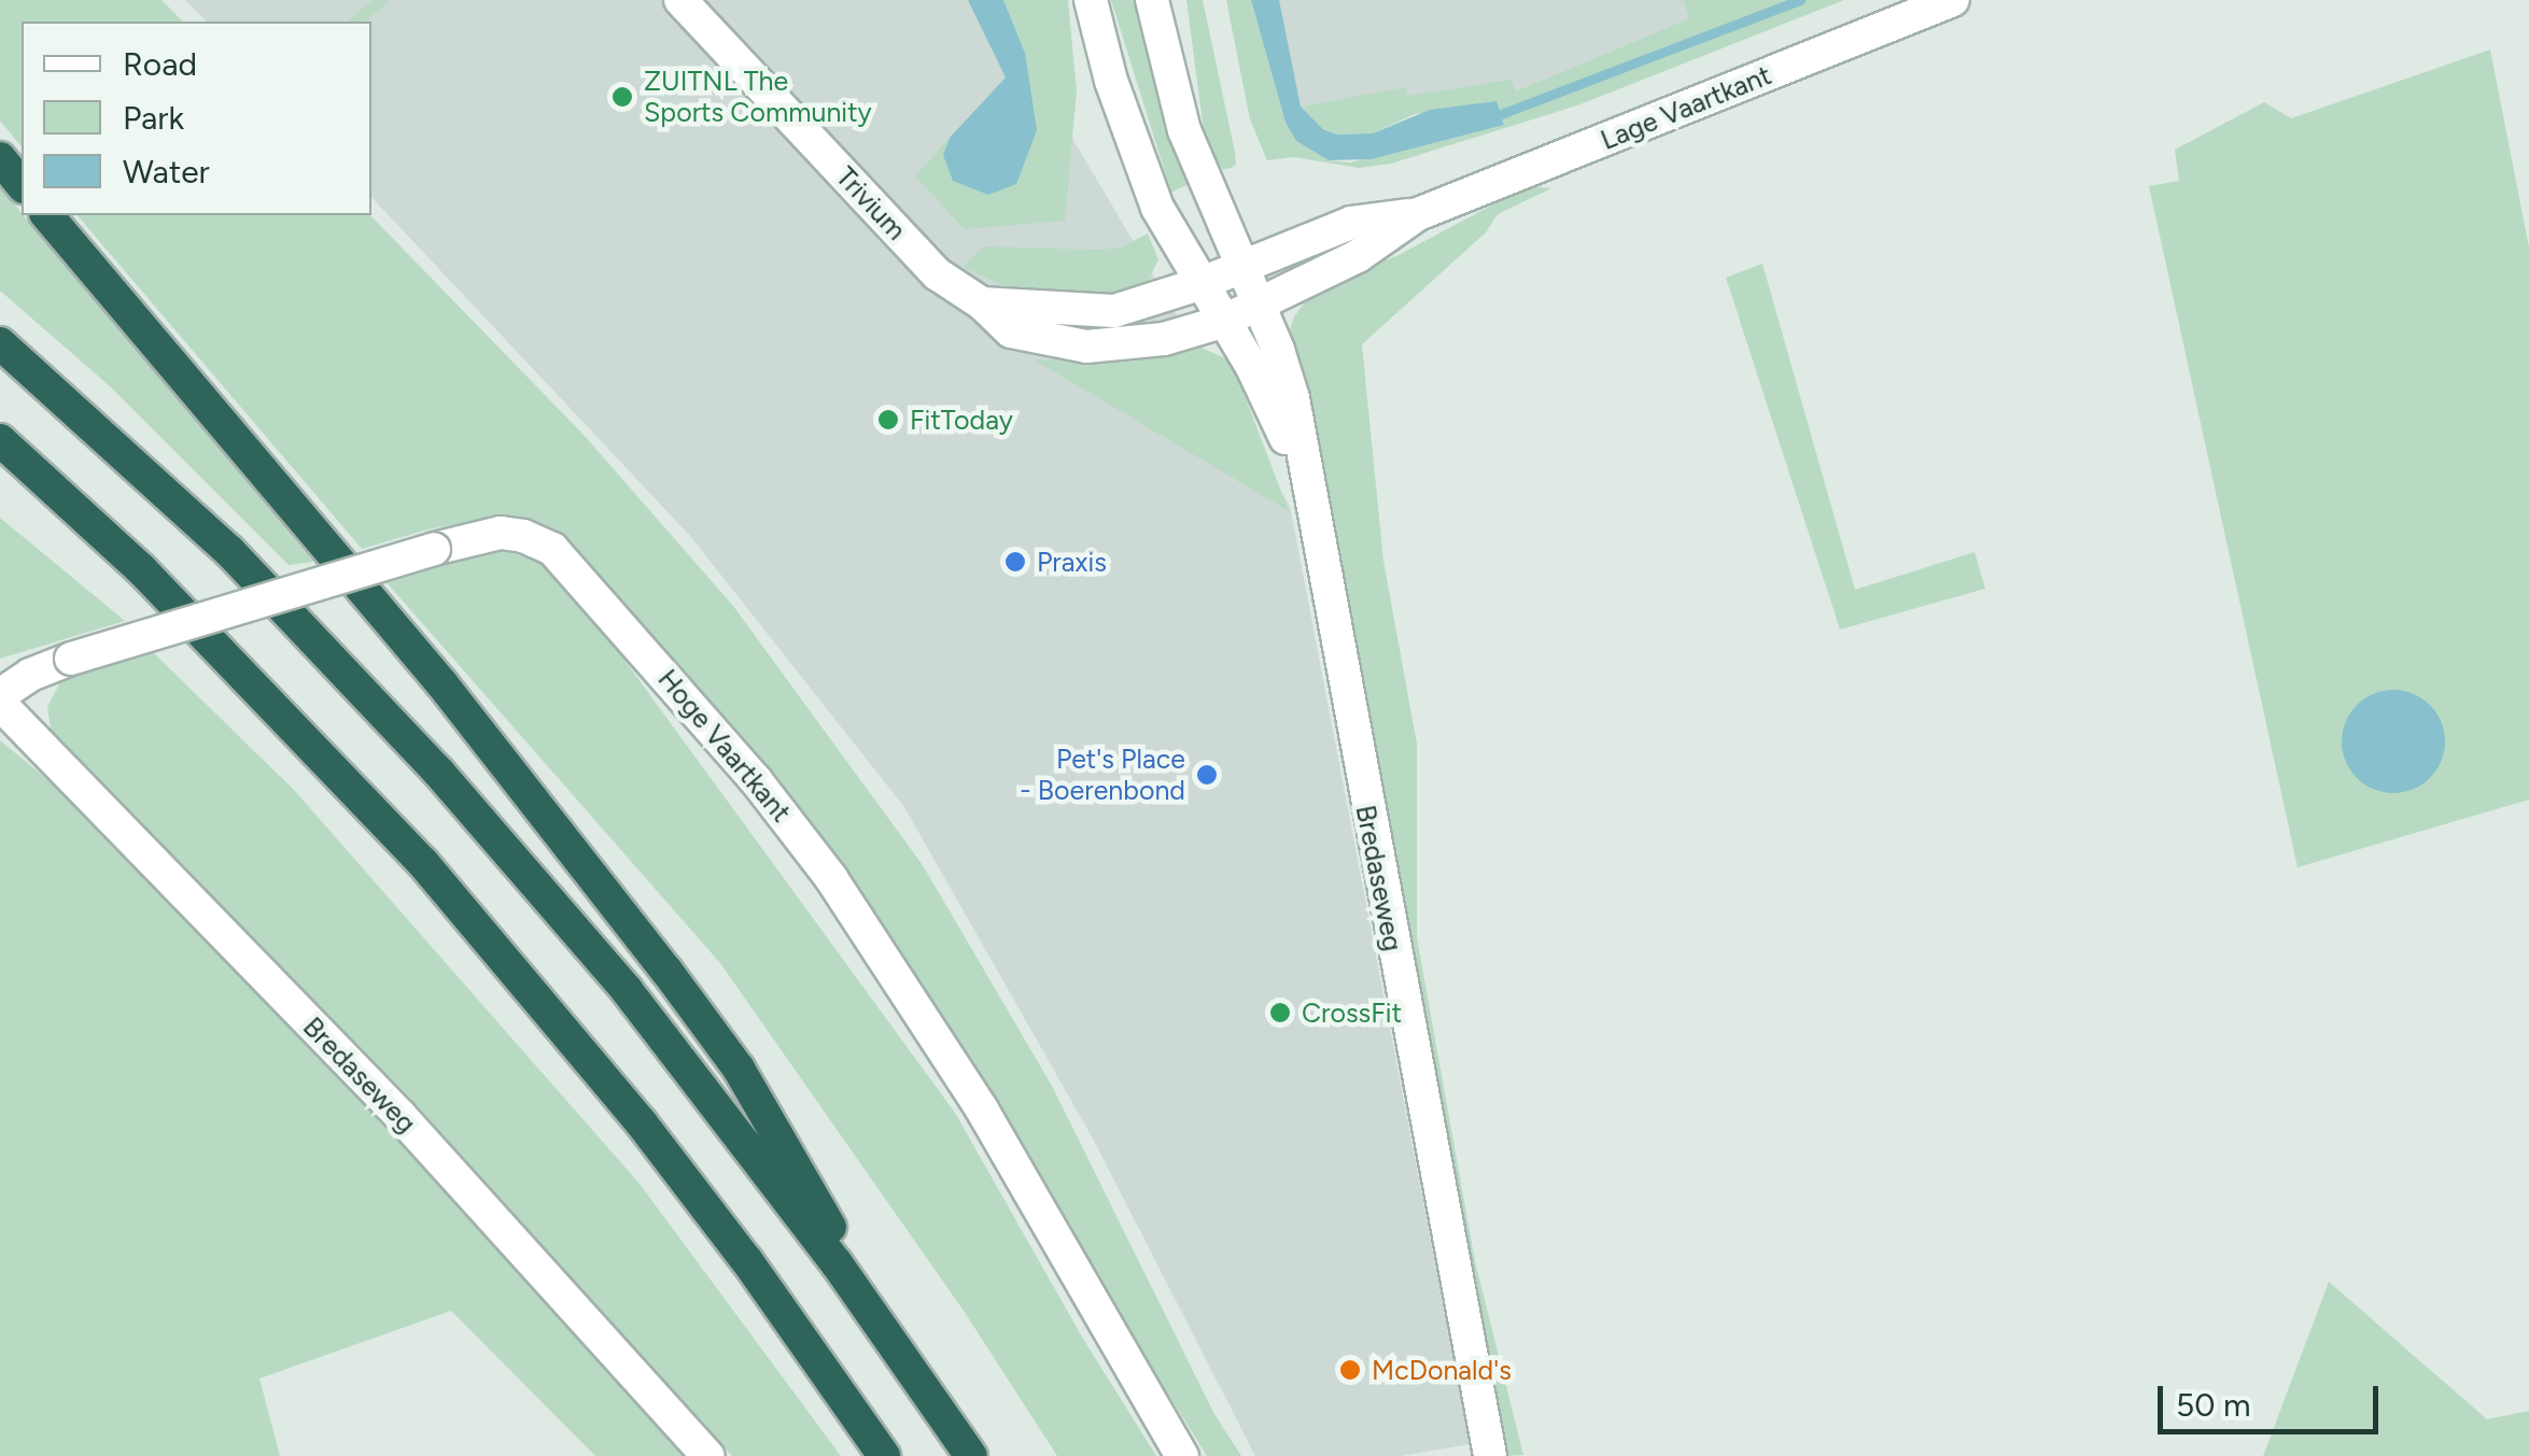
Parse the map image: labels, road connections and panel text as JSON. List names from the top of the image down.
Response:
{
  "streets": {
    "street": [
      "Lage Vaartkant",
      "Trivium",
      "Hoge Vaartkant",
      "Bredaseweg"
    ]
  },
  "crossings": [
    ["Lage Vaartkant", "Trivium"],
    ["Lage Vaartkant", "Bredaseweg"],
    ["Trivium", "Bredaseweg"]
  ],
  "places": [
    "ZUITNL The Sports Community",
    "FitToday",
    "Praxis",
    "Pet's Place - Boerenbond",
    "CrossFit",
    "McDonald's"
  ],
  "legend": ["Road", "Park", "Water"],
  "scale_bar": "50 m"
}
